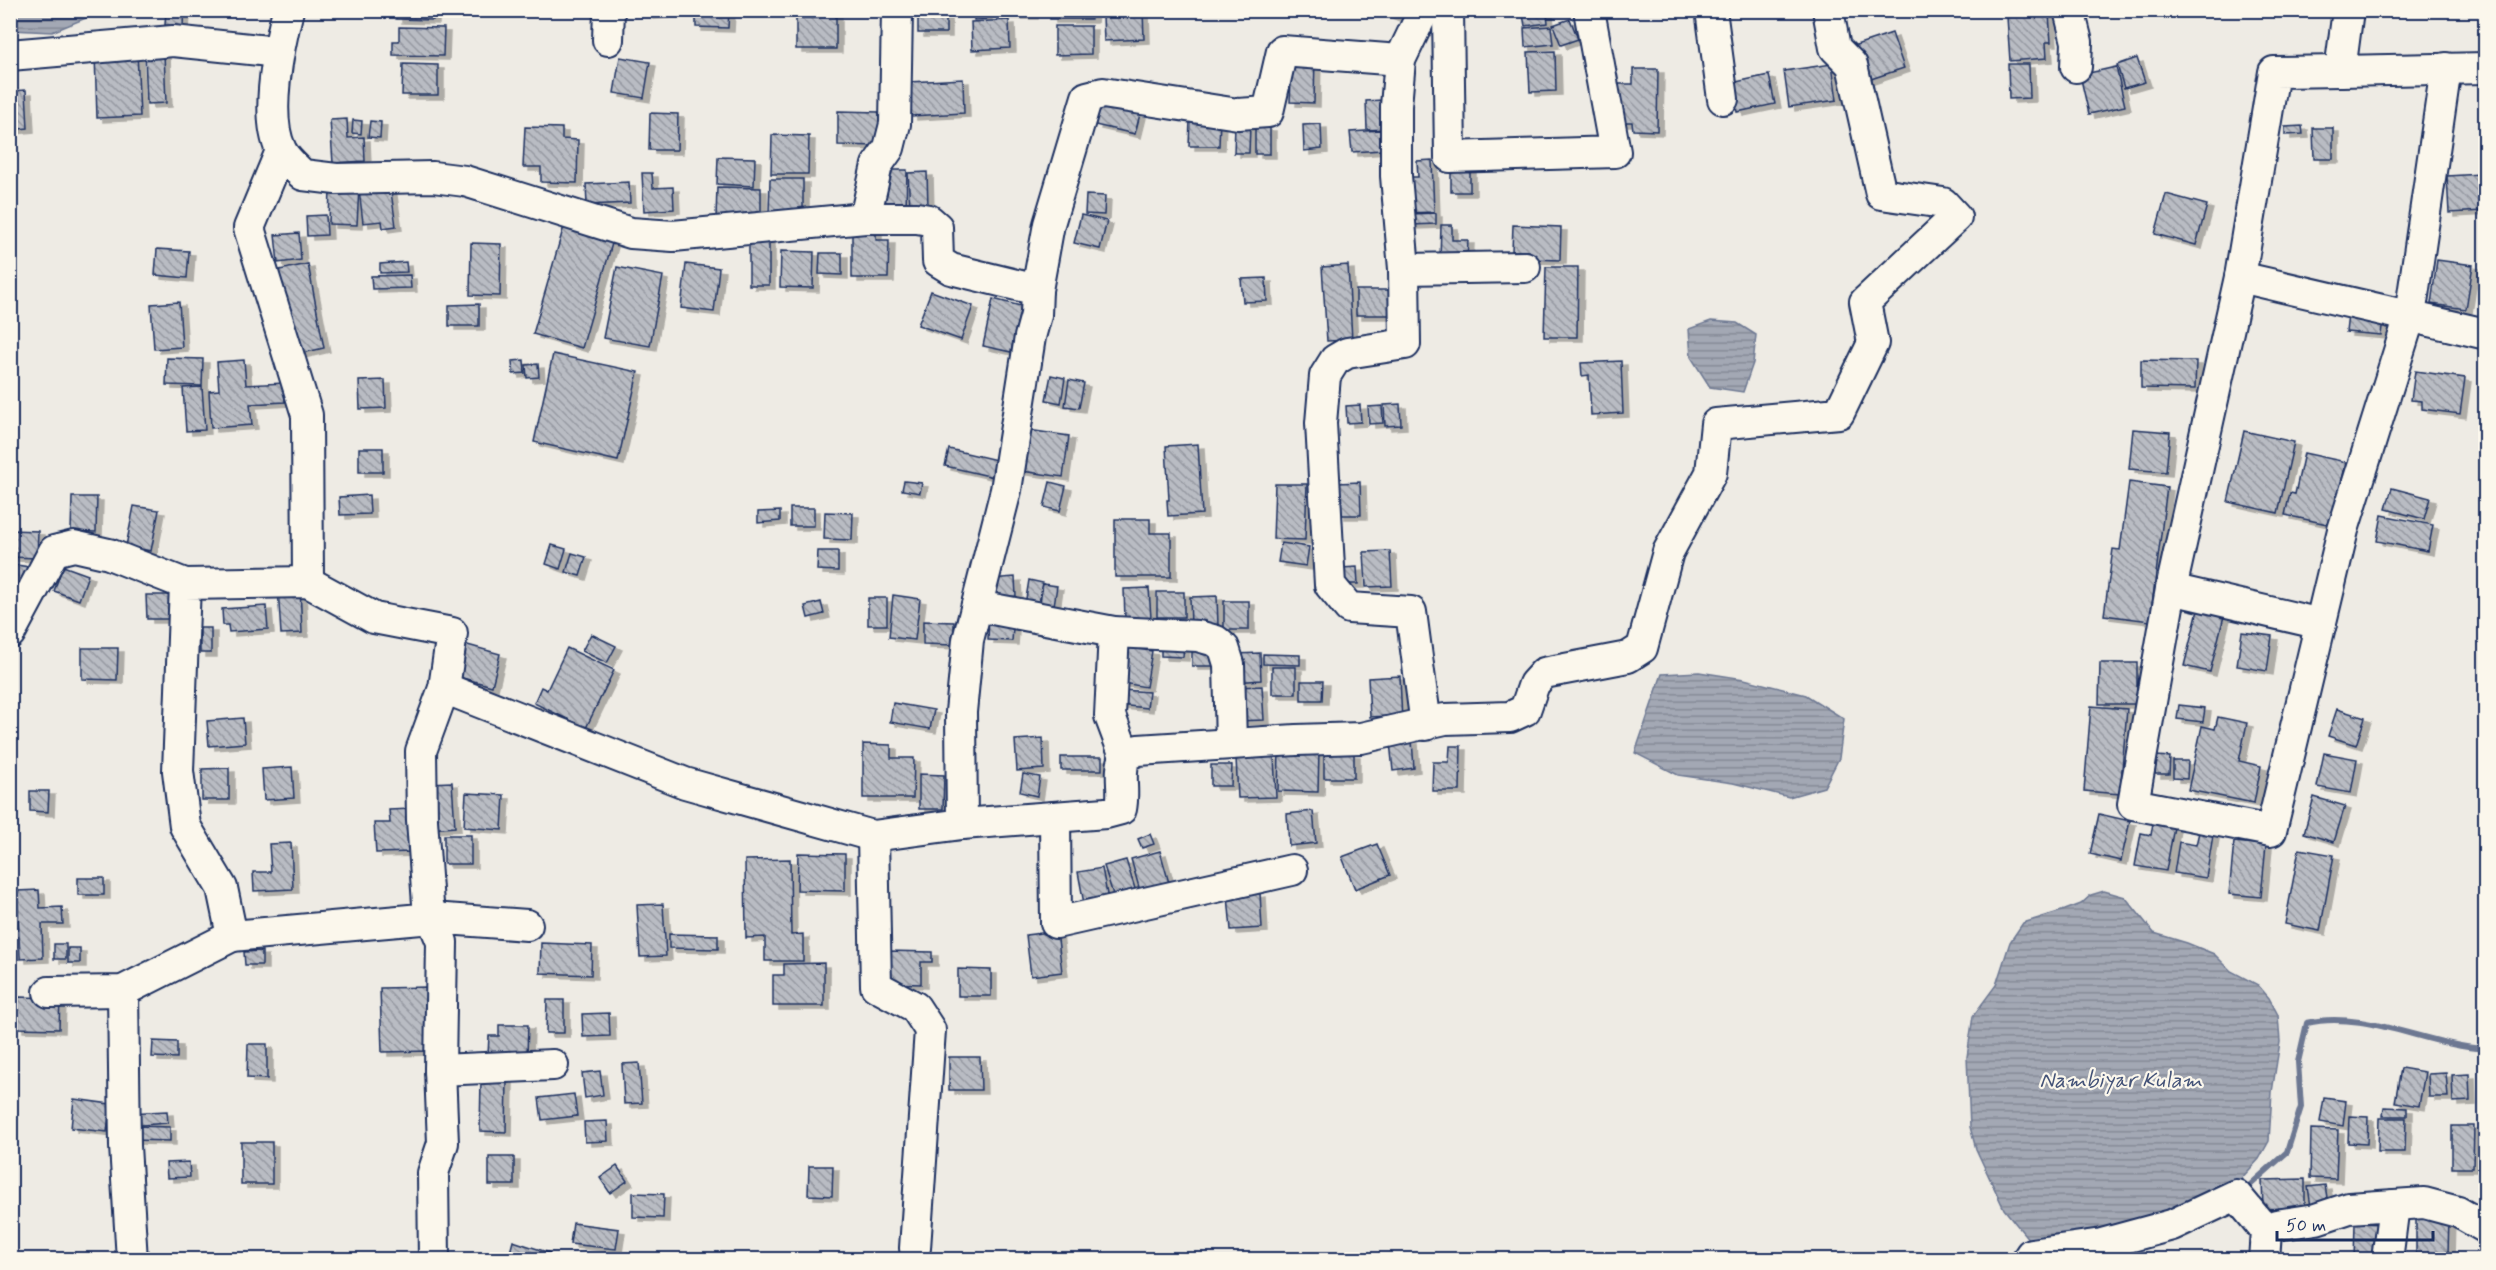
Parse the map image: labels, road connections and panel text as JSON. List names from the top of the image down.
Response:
{
  "water": ["Nambiyar Kulam"],
  "scale_bar": "50 m"
}
